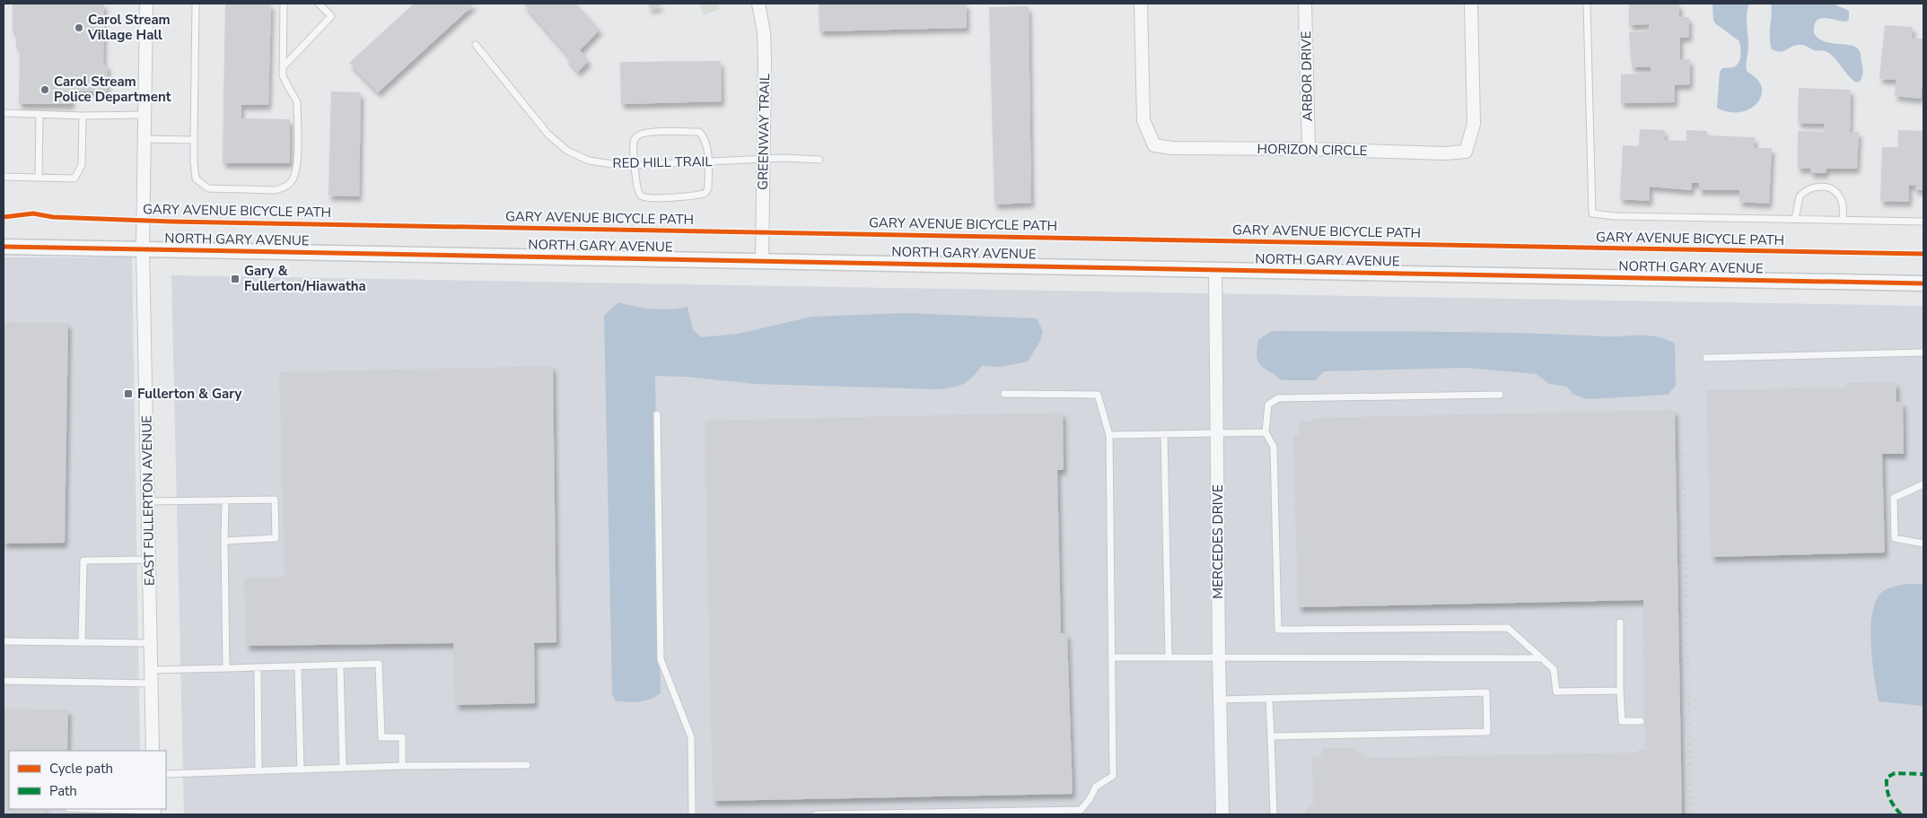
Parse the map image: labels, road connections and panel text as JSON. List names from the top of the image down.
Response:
{
  "streets": {
    "street": [
      "ARBOR DRIVE",
      "GREENWAY TRAIL",
      "HORIZON CIRCLE",
      "NORTH GARY AVENUE",
      "EAST FULLERTON AVENUE",
      "MERCEDES DRIVE"
    ],
    "lane": ["RED HILL TRAIL"],
    "cycle path": ["GARY AVENUE BICYCLE PATH"]
  },
  "crossings": [
    ["ARBOR DRIVE", "HORIZON CIRCLE"],
    ["GREENWAY TRAIL", "RED HILL TRAIL"],
    ["GREENWAY TRAIL", "NORTH GARY AVENUE"],
    ["NORTH GARY AVENUE", "EAST FULLERTON AVENUE"],
    ["NORTH GARY AVENUE", "MERCEDES DRIVE"]
  ],
  "places": {
    "other": ["Carol Stream Village Hall", "Carol Stream Police Department"],
    "transit": ["Gary & Fullerton/Hiawatha", "Fullerton & Gary"]
  },
  "legend": ["Cycle path", "Path"]
}
